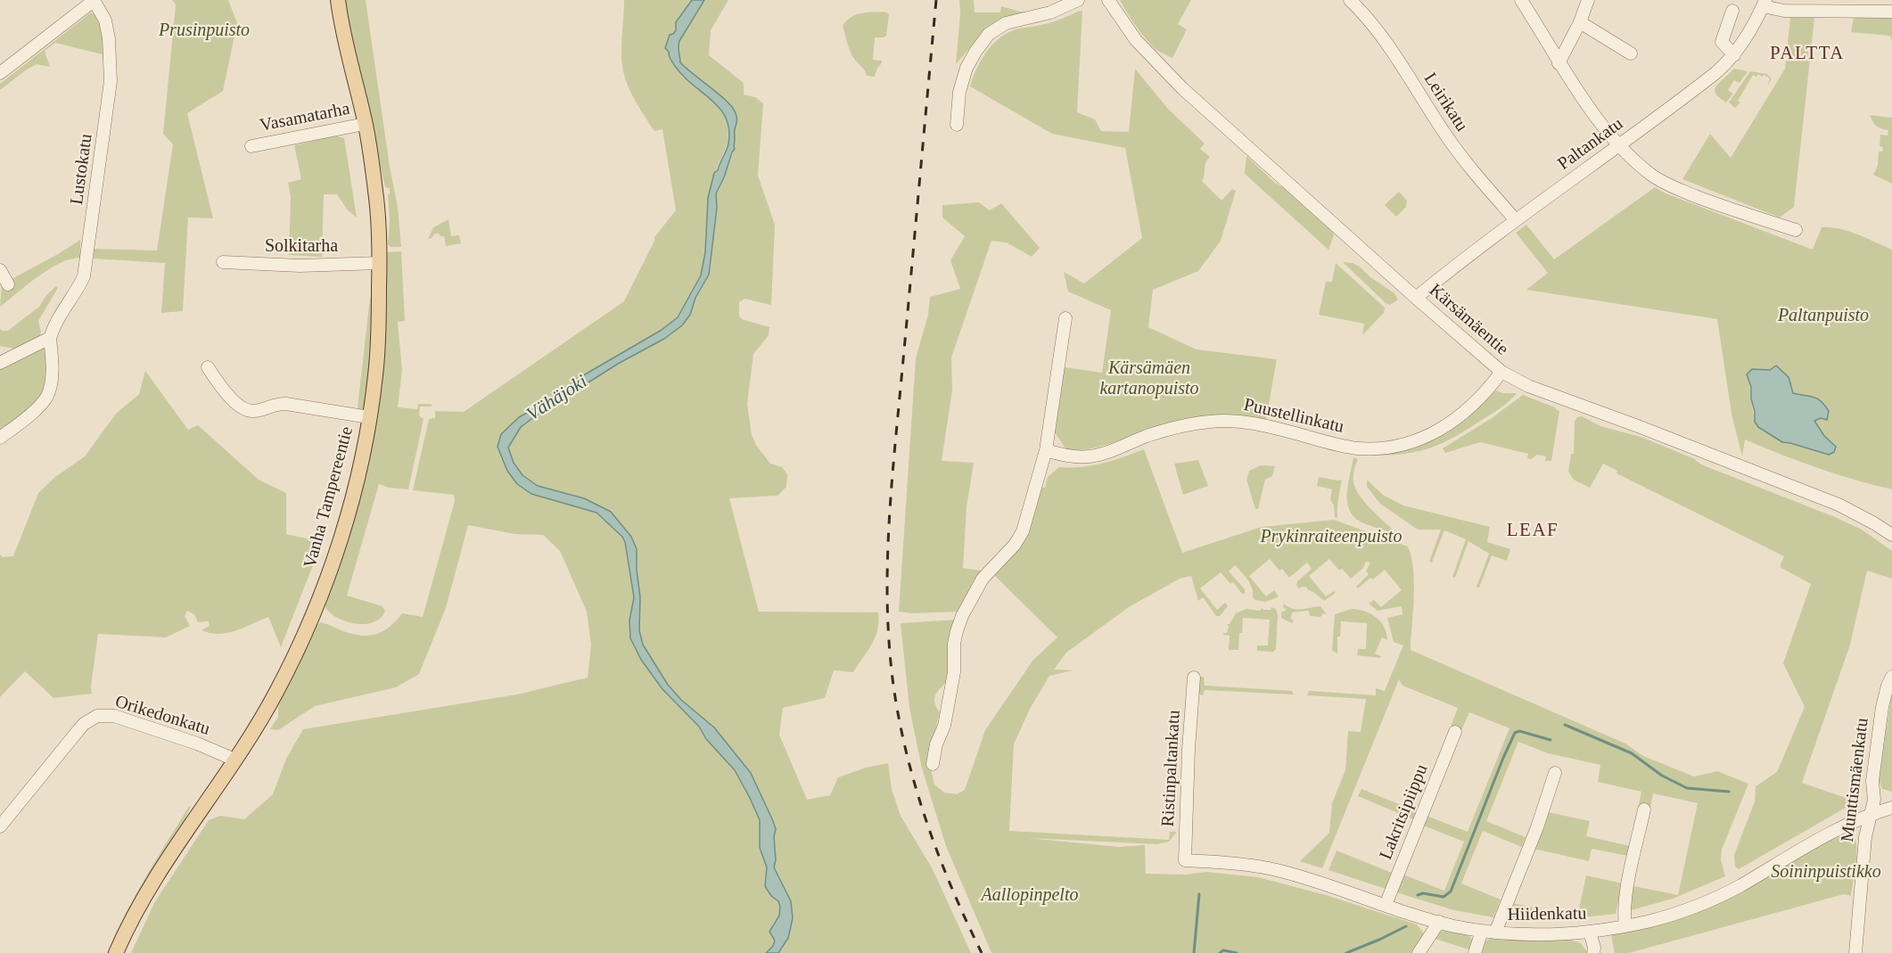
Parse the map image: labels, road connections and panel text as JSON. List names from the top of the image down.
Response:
{
  "streets": {
    "main road": ["Vanha Tampereentie"],
    "street": [
      "Leirikatu",
      "Vasamatarha",
      "Paltankatu",
      "Lustokatu",
      "Solkitarha",
      "Kärsämäentie",
      "Puustellinkatu",
      "Orikedonkatu",
      "Ristinpaltankatu",
      "Munttismäenkatu",
      "Lakritsipiippu",
      "Hiidenkatu"
    ]
  },
  "crossings": [
    ["Leirikatu", "Paltankatu"],
    ["Vasamatarha", "Vanha Tampereentie"],
    ["Paltankatu", "Kärsämäentie"],
    ["Solkitarha", "Vanha Tampereentie"],
    ["Kärsämäentie", "Puustellinkatu"],
    ["Vanha Tampereentie", "Orikedonkatu"],
    ["Ristinpaltankatu", "Hiidenkatu"],
    ["Munttismäenkatu", "Hiidenkatu"],
    ["Lakritsipiippu", "Hiidenkatu"]
  ],
  "districts": ["PALTTA", "LEAF"],
  "water": ["Vähäjoki"],
  "parks": [
    "Prusinpuisto",
    "Paltanpuisto",
    "Kärsämäen kartanopuisto",
    "Prykinraiteenpuisto",
    "Soininpuistikko",
    "Aallopinpelto"
  ]
}
